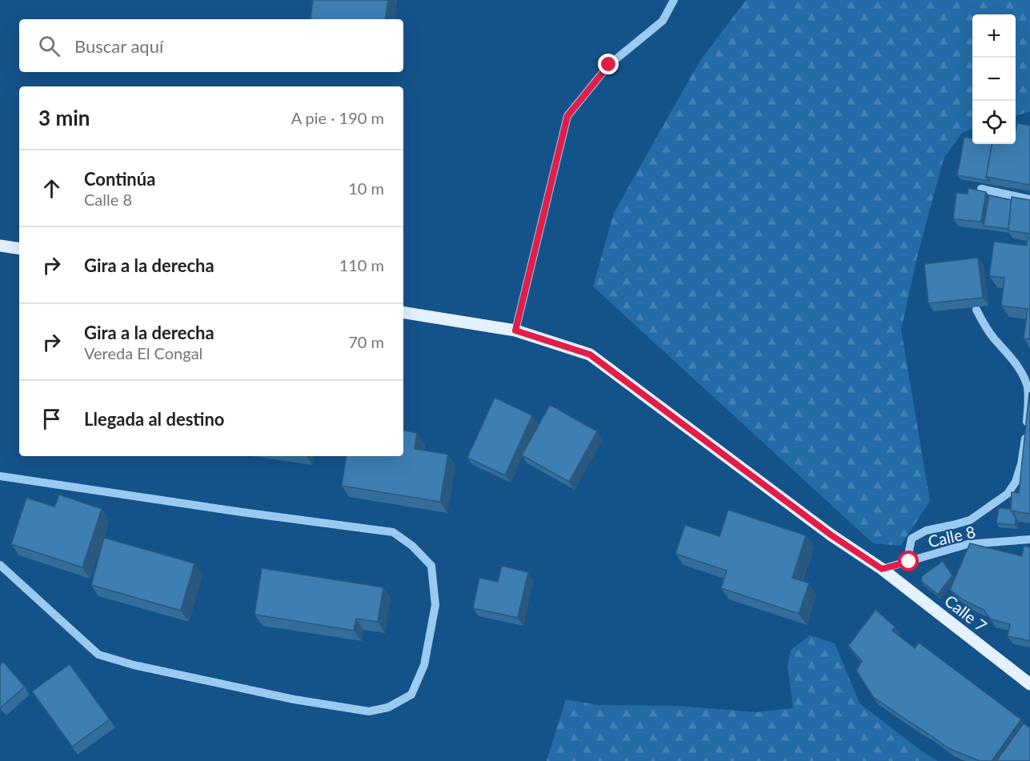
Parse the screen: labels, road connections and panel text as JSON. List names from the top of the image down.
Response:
{
  "streets": {
    "main road": ["Calle 7"],
    "street": ["Calle 8"]
  },
  "crossings": [
    ["Calle 8", "Calle 7"]
  ],
  "page": {
    "map_buttons": ["+", "−"],
    "search": "Buscar aquí",
    "heading": ["3 min", "A pie · 190 m"],
    "list": [
      ["Continúa", "Calle 8", "10 m"],
      ["Gira a la derecha", "110 m"],
      ["Gira a la derecha", "Vereda El Congal", "70 m"],
      "Llegada al destino"
    ]
  }
}
